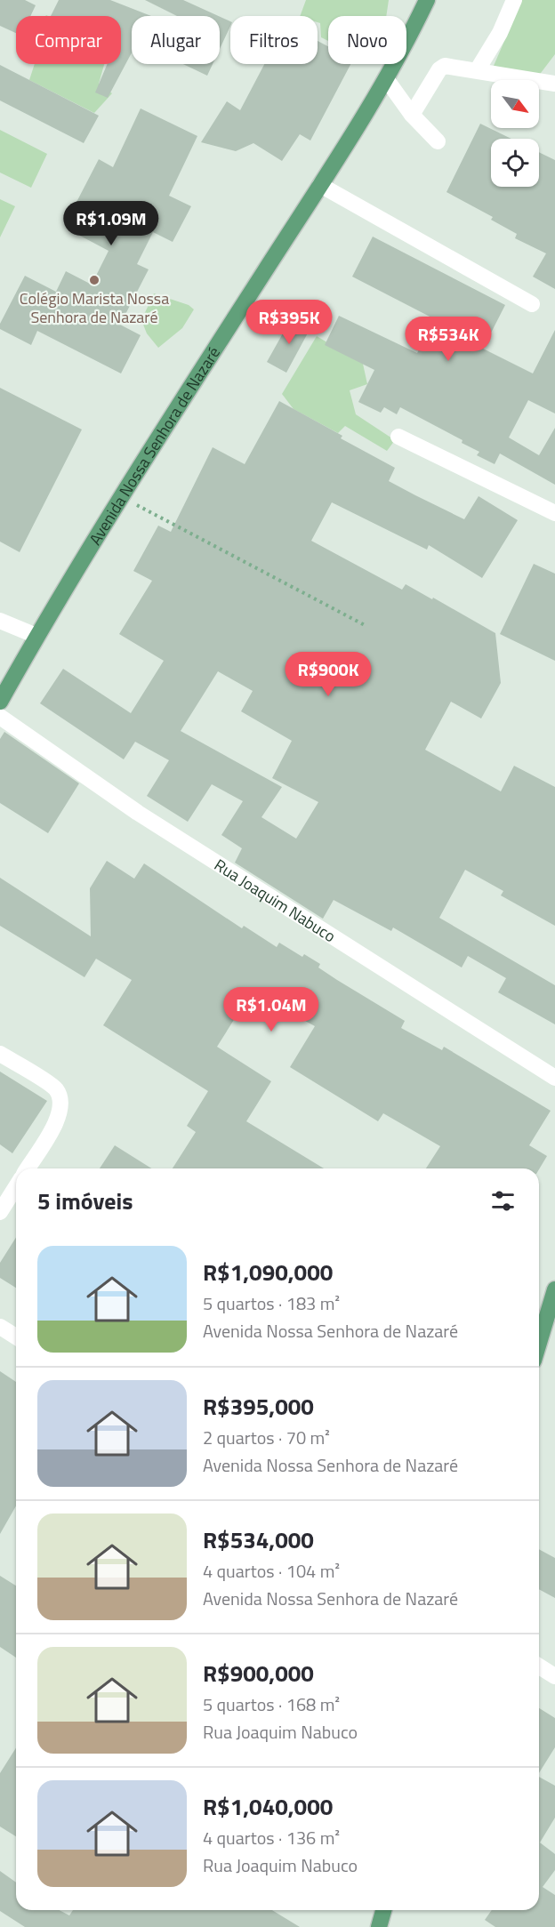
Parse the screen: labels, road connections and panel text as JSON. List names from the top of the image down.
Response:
{
  "streets": {
    "main road": ["Avenida Nossa Senhora de Nazaré"],
    "street": ["Rua Joaquim Nabuco"]
  },
  "places": ["Colégio Marista Nossa Senhora de Nazaré"],
  "north": "bottom right",
  "page": {
    "chip": [
      "Comprar",
      "Alugar",
      "Filtros",
      "Novo"
    ],
    "price": [
      "R$1.09M",
      "R$395K",
      "R$534K",
      "R$900K",
      "R$1.04M"
    ],
    "heading": "5 imóveis",
    "list": [
      {
        "name": "R$1,090,000",
        "note": "5 quartos · 183 m² · Avenida Nossa Senhora de Nazaré"
      },
      {
        "name": "R$395,000",
        "note": "2 quartos · 70 m² · Avenida Nossa Senhora de Nazaré"
      },
      {
        "name": "R$534,000",
        "note": "4 quartos · 104 m² · Avenida Nossa Senhora de Nazaré"
      },
      {
        "name": "R$900,000",
        "note": "5 quartos · 168 m² · Rua Joaquim Nabuco"
      },
      {
        "name": "R$1,040,000",
        "note": "4 quartos · 136 m² · Rua Joaquim Nabuco"
      }
    ]
  }
}
